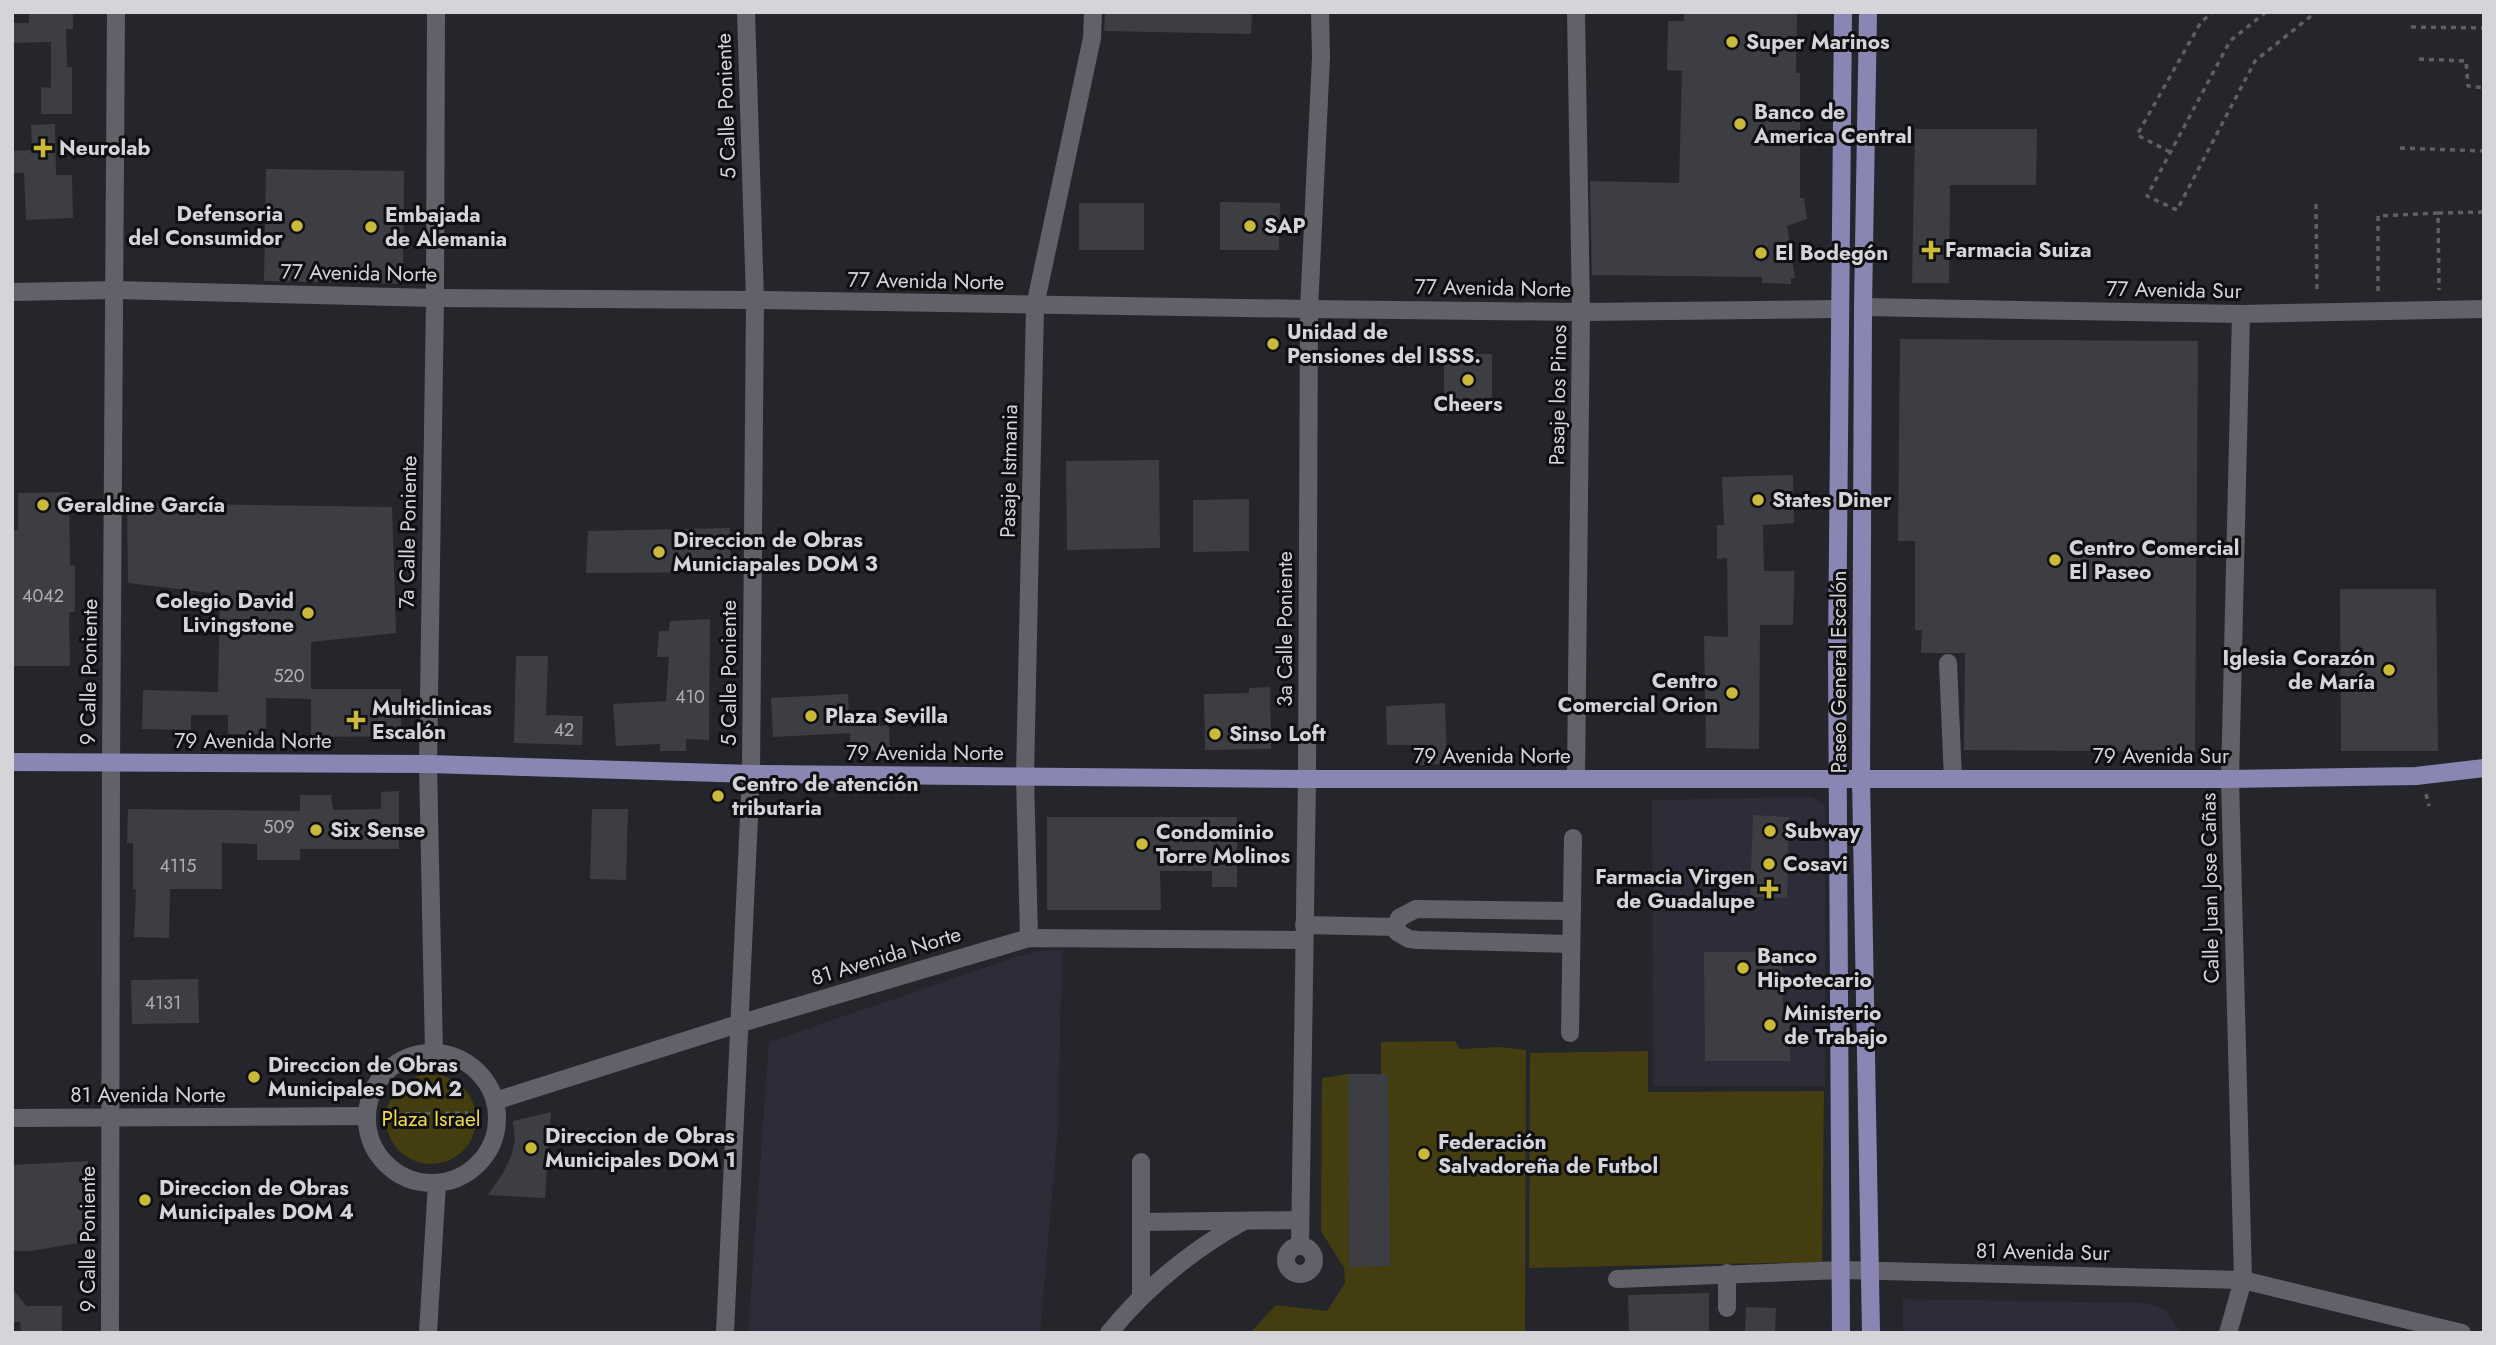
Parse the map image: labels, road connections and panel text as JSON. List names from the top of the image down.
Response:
{
  "streets": {
    "main road": ["Paseo General Escalón", "79 Avenida Norte", "79 Avenida Sur"],
    "street": [
      "5 Calle Poniente",
      "77 Avenida Norte",
      "77 Avenida Sur",
      "Pasaje los Pinos",
      "Pasaje Istmania",
      "7a Calle Poniente",
      "3a Calle Poniente",
      "9 Calle Poniente",
      "Calle Juan Jose Cañas",
      "81 Avenida Norte",
      "81 Avenida Sur"
    ]
  },
  "crossings": [
    ["5 Calle Poniente", "77 Avenida Norte"],
    ["5 Calle Poniente", "79 Avenida Norte"],
    ["5 Calle Poniente", "81 Avenida Norte"],
    ["77 Avenida Norte", "Pasaje los Pinos"],
    ["77 Avenida Norte", "Pasaje Istmania"],
    ["77 Avenida Norte", "7a Calle Poniente"],
    ["77 Avenida Norte", "3a Calle Poniente"],
    ["77 Avenida Norte", "9 Calle Poniente"],
    ["77 Avenida Norte", "Paseo General Escalón"],
    ["77 Avenida Sur", "Paseo General Escalón"],
    ["77 Avenida Sur", "Calle Juan Jose Cañas"],
    ["Pasaje los Pinos", "79 Avenida Norte"],
    ["Pasaje Istmania", "79 Avenida Norte"],
    ["Pasaje Istmania", "81 Avenida Norte"],
    ["7a Calle Poniente", "79 Avenida Norte"],
    ["7a Calle Poniente", "81 Avenida Norte"],
    ["3a Calle Poniente", "79 Avenida Norte"],
    ["3a Calle Poniente", "81 Avenida Norte"],
    ["9 Calle Poniente", "79 Avenida Norte"],
    ["9 Calle Poniente", "81 Avenida Norte"],
    ["Paseo General Escalón", "79 Avenida Norte"],
    ["Paseo General Escalón", "79 Avenida Sur"],
    ["Paseo General Escalón", "81 Avenida Sur"],
    ["79 Avenida Norte", "79 Avenida Sur"],
    ["79 Avenida Sur", "Calle Juan Jose Cañas"],
    ["Calle Juan Jose Cañas", "81 Avenida Sur"]
  ],
  "parks": ["Plaza Israel"],
  "places": {
    "other": [
      "Super Marinos",
      "Banco de America Central",
      "Defensoria del Consumidor",
      "SAP",
      "Embajada de Alemania",
      "El Bodegón",
      "Unidad de Pensiones del ISSS.",
      "Cheers",
      "States Diner",
      "Geraldine García",
      "Direccion de Obras Municiapales DOM 3",
      "Centro Comercial El Paseo",
      "Colegio David Livingstone",
      "Iglesia Corazón de María",
      "Centro Comercial Orion",
      "Plaza Sevilla",
      "Sinso Loft",
      "Centro de atención tributaria",
      "Six Sense",
      "Subway",
      "Condominio Torre Molinos",
      "Cosavi",
      "Banco Hipotecario",
      "Ministerio de Trabajo",
      "Direccion de Obras Municipales DOM 2",
      "Direccion de Obras Municipales DOM 1",
      "Federación Salvadoreña de Futbol",
      "Direccion de Obras Municipales DOM 4"
    ],
    "health": [
      "Neurolab",
      "Farmacia Suiza",
      "Multiclinicas Escalón",
      "Farmacia Virgen de Guadalupe"
    ]
  },
  "house_numbers": [
    "4042",
    "520",
    "410",
    "42",
    "509",
    "4115",
    "4131"
  ]
}
